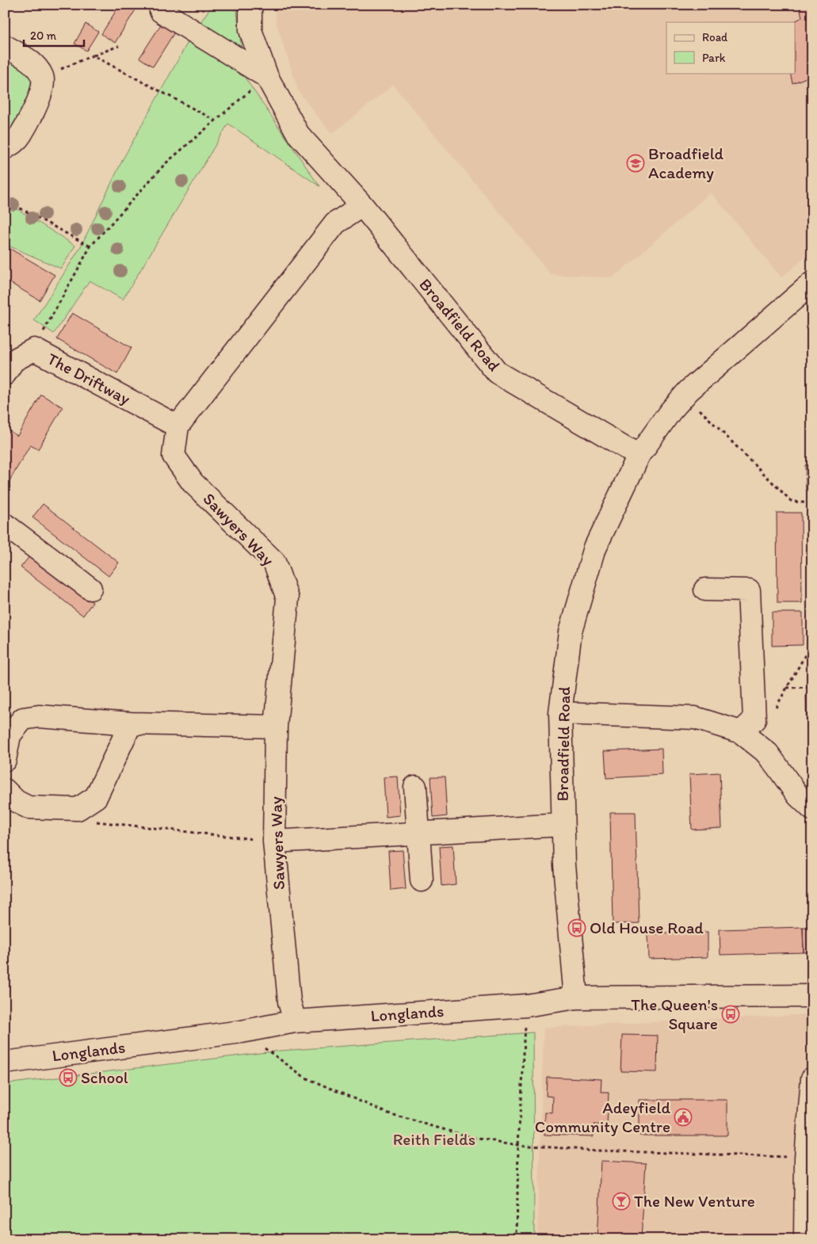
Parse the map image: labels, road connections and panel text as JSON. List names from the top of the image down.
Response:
{
  "streets": {
    "street": [
      "Broadfield Road",
      "The Driftway",
      "Sawyers Way",
      "Longlands"
    ]
  },
  "crossings": [
    ["Broadfield Road", "Longlands"],
    ["The Driftway", "Sawyers Way"],
    ["Sawyers Way", "Longlands"]
  ],
  "parks": ["Reith Fields"],
  "places": {
    "school or university": ["Broadfield Academy"],
    "bus stop": ["Old House Road", "The Queen's Square", "School"],
    "public building": ["Adeyfield Community Centre"],
    "bar": ["The New Venture"]
  },
  "legend": ["Road", "Park"],
  "scale_bar": "20 m"
}
